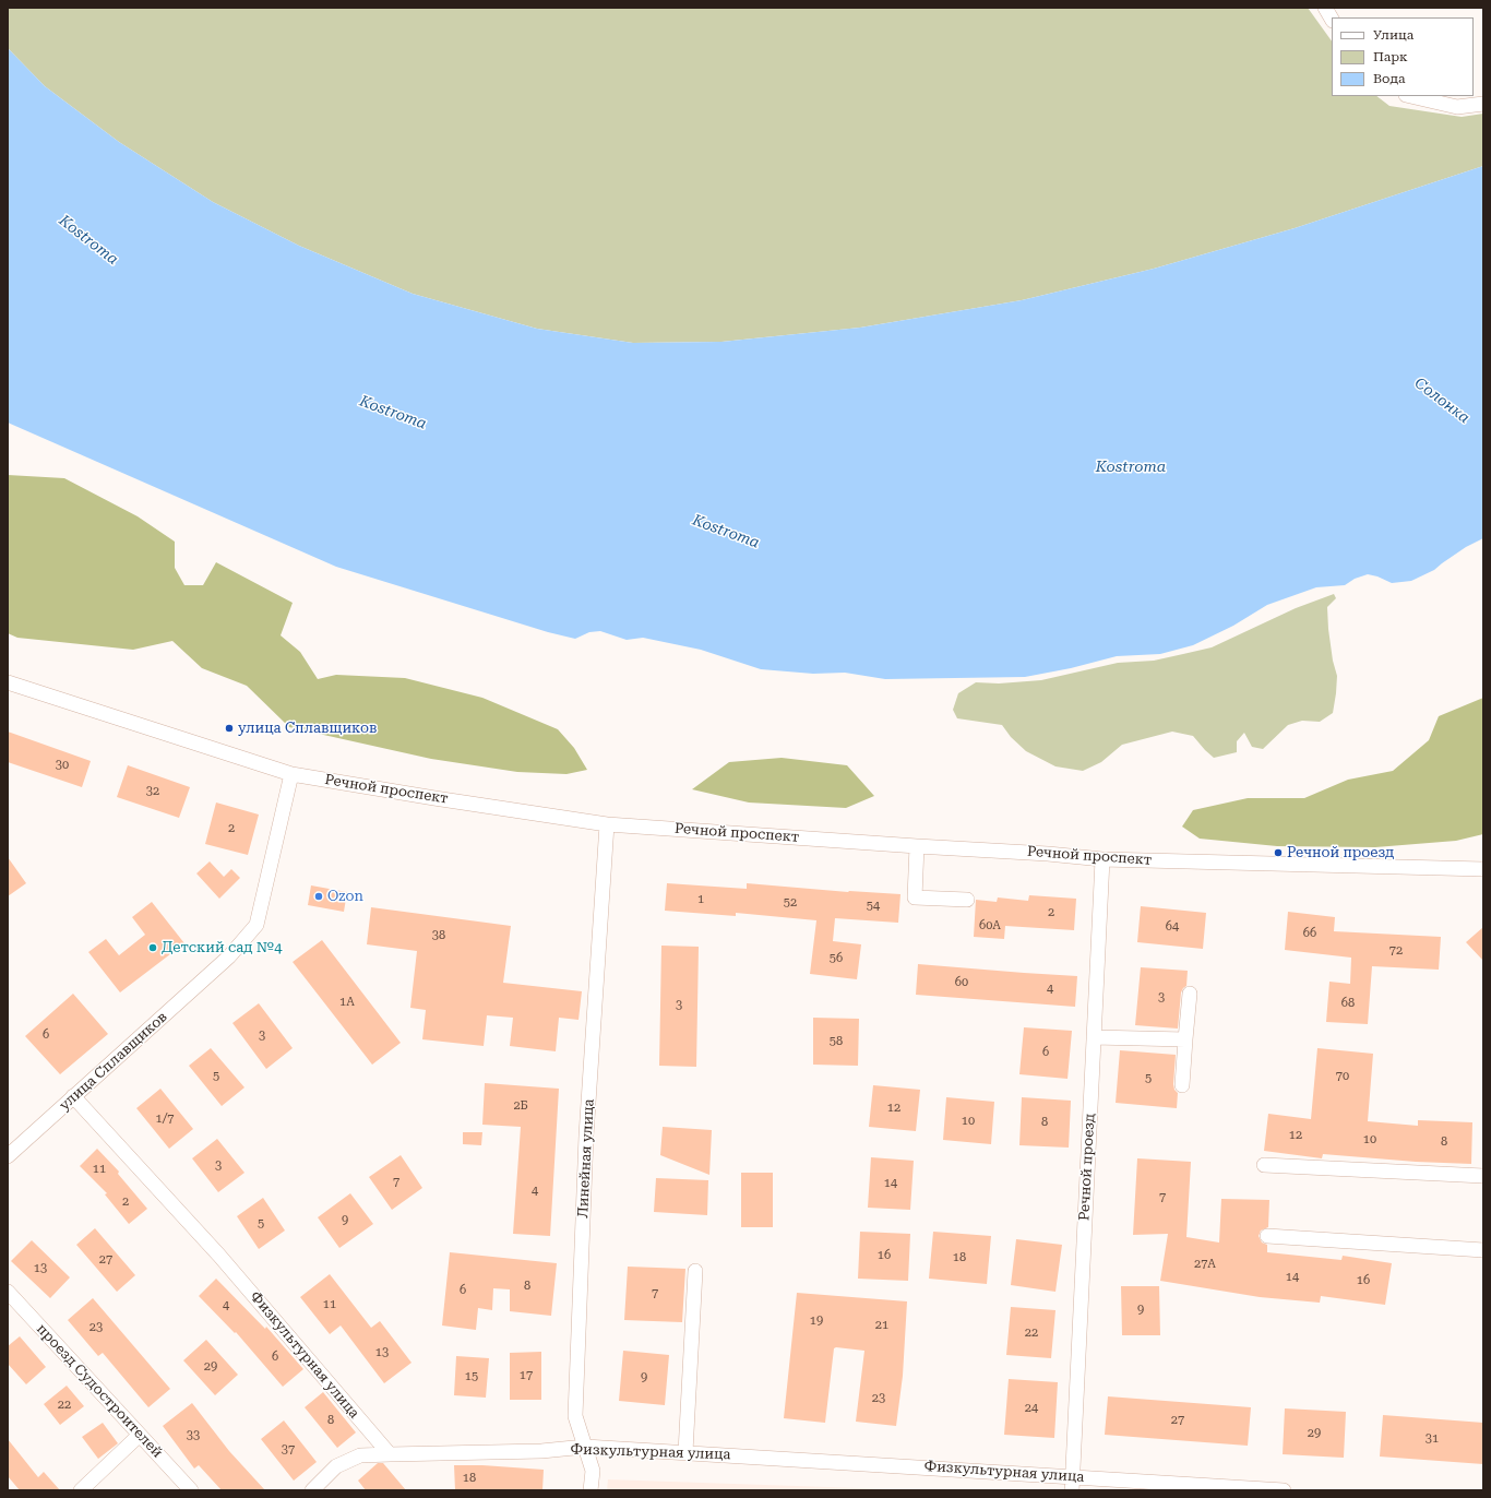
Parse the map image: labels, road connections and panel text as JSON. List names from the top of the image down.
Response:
{
  "streets": {
    "street": [
      "Речной проспект",
      "улица Сплавщиков",
      "Линейная улица",
      "Речной проезд",
      "Физкультурная улица",
      "проезд Судостроителей"
    ]
  },
  "crossings": [
    ["Речной проспект", "улица Сплавщиков"],
    ["Речной проспект", "Линейная улица"],
    ["Речной проспект", "Речной проезд"],
    ["улица Сплавщиков", "Физкультурная улица"],
    ["Линейная улица", "Физкультурная улица"],
    ["Речной проезд", "Физкультурная улица"]
  ],
  "water": ["Kostroma", "Солонка"],
  "places": [
    "улица Сплавщиков",
    "Речной проезд",
    "Ozon",
    "Детский сад №4"
  ],
  "house_numbers": [
    "30",
    "32",
    "2",
    "1",
    "52",
    "54",
    "2",
    "60А",
    "64",
    "66",
    "38",
    "72",
    "56",
    "60",
    "4",
    "3",
    "1А",
    "68",
    "3",
    "6",
    "3",
    "58",
    "6",
    "5",
    "70",
    "5",
    "2Б",
    "12",
    "1/7",
    "10",
    "8",
    "12",
    "10",
    "8",
    "3",
    "11",
    "7",
    "14",
    "4",
    "7",
    "2",
    "9",
    "5",
    "16",
    "18",
    "27",
    "27А",
    "13",
    "14",
    "16",
    "8",
    "6",
    "7",
    "11",
    "4",
    "9",
    "19",
    "21",
    "23",
    "22",
    "13",
    "6",
    "29",
    "17",
    "15",
    "9",
    "23",
    "22",
    "24",
    "8",
    "27",
    "29",
    "33",
    "31",
    "37",
    "18"
  ],
  "legend": ["Улица", "Парк", "Вода"]
}
